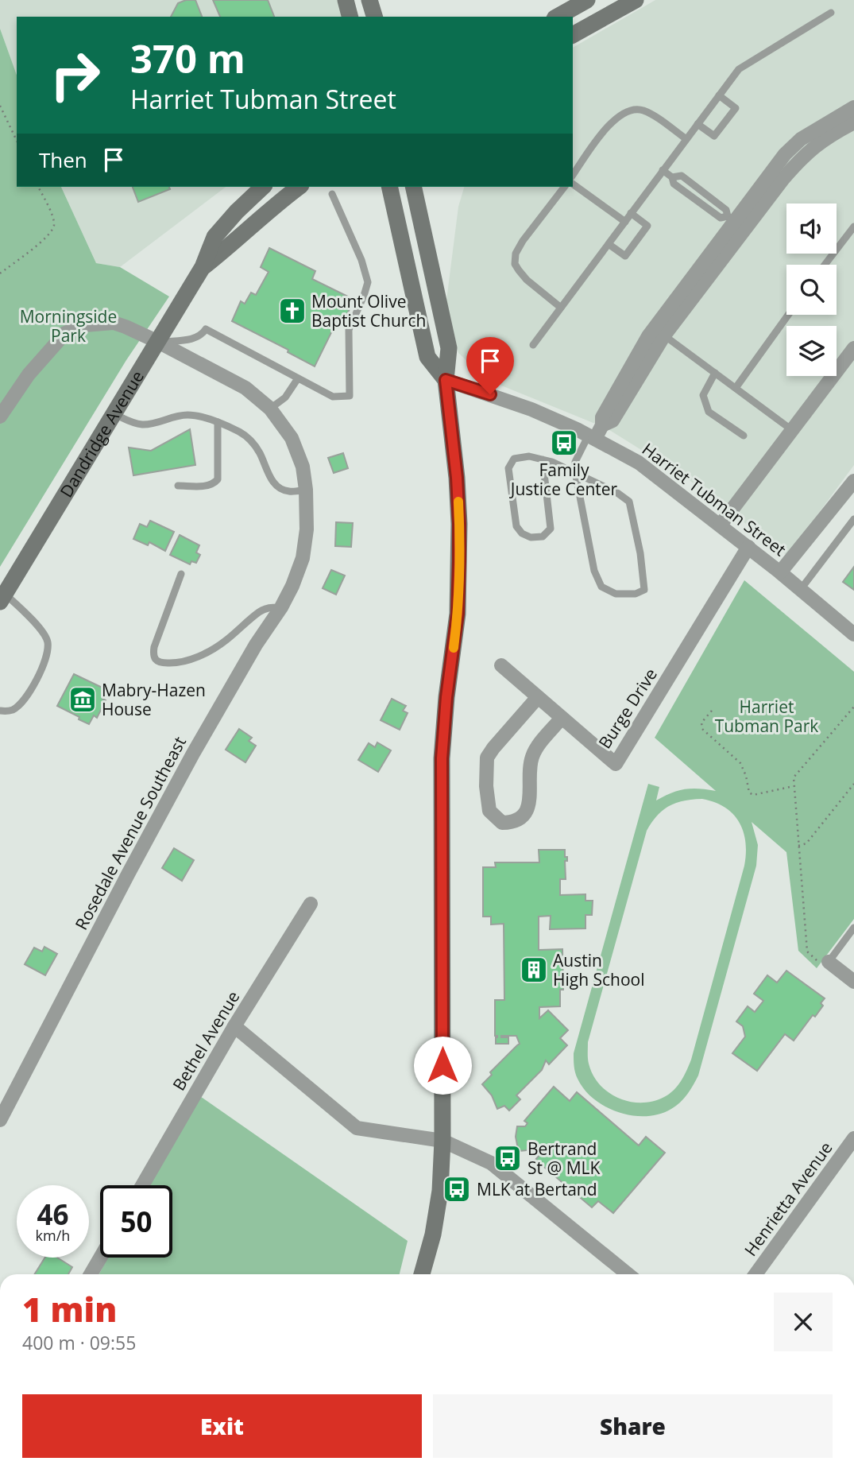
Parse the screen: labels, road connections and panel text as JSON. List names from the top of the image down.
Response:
{
  "streets": {
    "main road": ["Dandridge Avenue"],
    "street": [
      "Harriet Tubman Street",
      "Burge Drive",
      "Rosedale Avenue Southeast",
      "Bethel Avenue",
      "Henrietta Avenue"
    ]
  },
  "crossings": [
    ["Dandridge Avenue", "Rosedale Avenue Southeast"],
    ["Harriet Tubman Street", "Burge Drive"]
  ],
  "parks": ["Morningside Park", "Harriet Tubman Park"],
  "places": {
    "church": ["Mount Olive Baptist Church"],
    "bus stop": ["Family Justice Center", "Bertrand St @ MLK", "MLK at Bertand"],
    "museum": ["Mabry-Hazen House"],
    "building": ["Austin High School"]
  },
  "page": {
    "turn": ["370 m", "Harriet Tubman Street"],
    "then": "Then",
    "speed": "46 km/h",
    "limit": "50",
    "heading": ["1 min", "400 m · 09:55"],
    "buttons": ["Exit", "Share"]
  }
}
